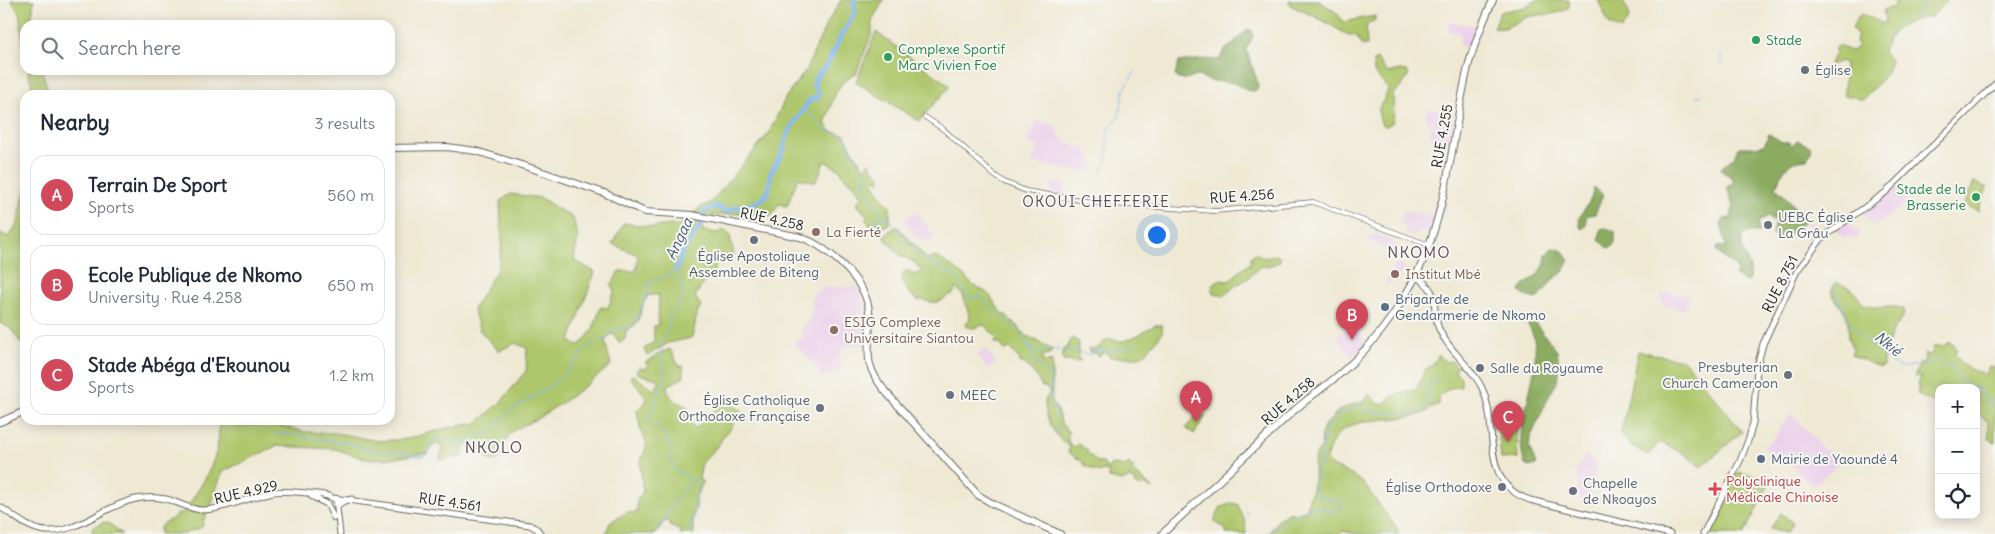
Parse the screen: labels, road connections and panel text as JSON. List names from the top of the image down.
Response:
{
  "streets": {
    "highway": ["RUE 4.255", "RUE 4.258"],
    "main road": ["RUE 8.751", "RUE 4.929", "RUE 4.561"],
    "street": ["RUE 4.256"]
  },
  "crossings": [
    ["RUE 4.255", "RUE 4.256"],
    ["RUE 4.255", "RUE 4.258"],
    ["RUE 4.929", "RUE 4.561"]
  ],
  "districts": ["OKOUI CHEFFERIE", "NKOMO", "NKOLO"],
  "water": ["Angaa", "Nkié"],
  "places": {
    "other": [
      "Stade",
      "Complexe Sportif Marc Vivien Foe",
      "Église",
      "Stade de la Brasserie",
      "UEBC Église La Grâu",
      "La Fierté",
      "Église Apostolique Assemblee de Biteng",
      "Institut Mbé",
      "Brigarde de Gendarmerie de Nkomo",
      "ESIG Complexe Universitaire Siantou",
      "Salle du Royaume",
      "Presbyterian Church Cameroon",
      "MEEC",
      "Église Catholique Orthodoxe Française",
      "Mairie de Yaoundé 4",
      "Église Orthodoxe",
      "Chapelle de Nkoayos"
    ],
    "health": ["Polyclinique Médicale Chinoise"]
  },
  "page": {
    "search": "Search here",
    "heading": ["Nearby", "3 results"],
    "list": [
      {
        "mark": "A",
        "name": "Terrain De Sport",
        "note": "Sports",
        "value": "560 m"
      },
      {
        "mark": "B",
        "name": "Ecole Publique de Nkomo",
        "note": "University · Rue 4.258",
        "value": "650 m"
      },
      {
        "mark": "C",
        "name": "Stade Abéga d'Ekounou",
        "note": "Sports",
        "value": "1.2 km"
      }
    ],
    "pins": ["B", "A", "C"],
    "map_buttons": ["+", "−"]
  }
}
